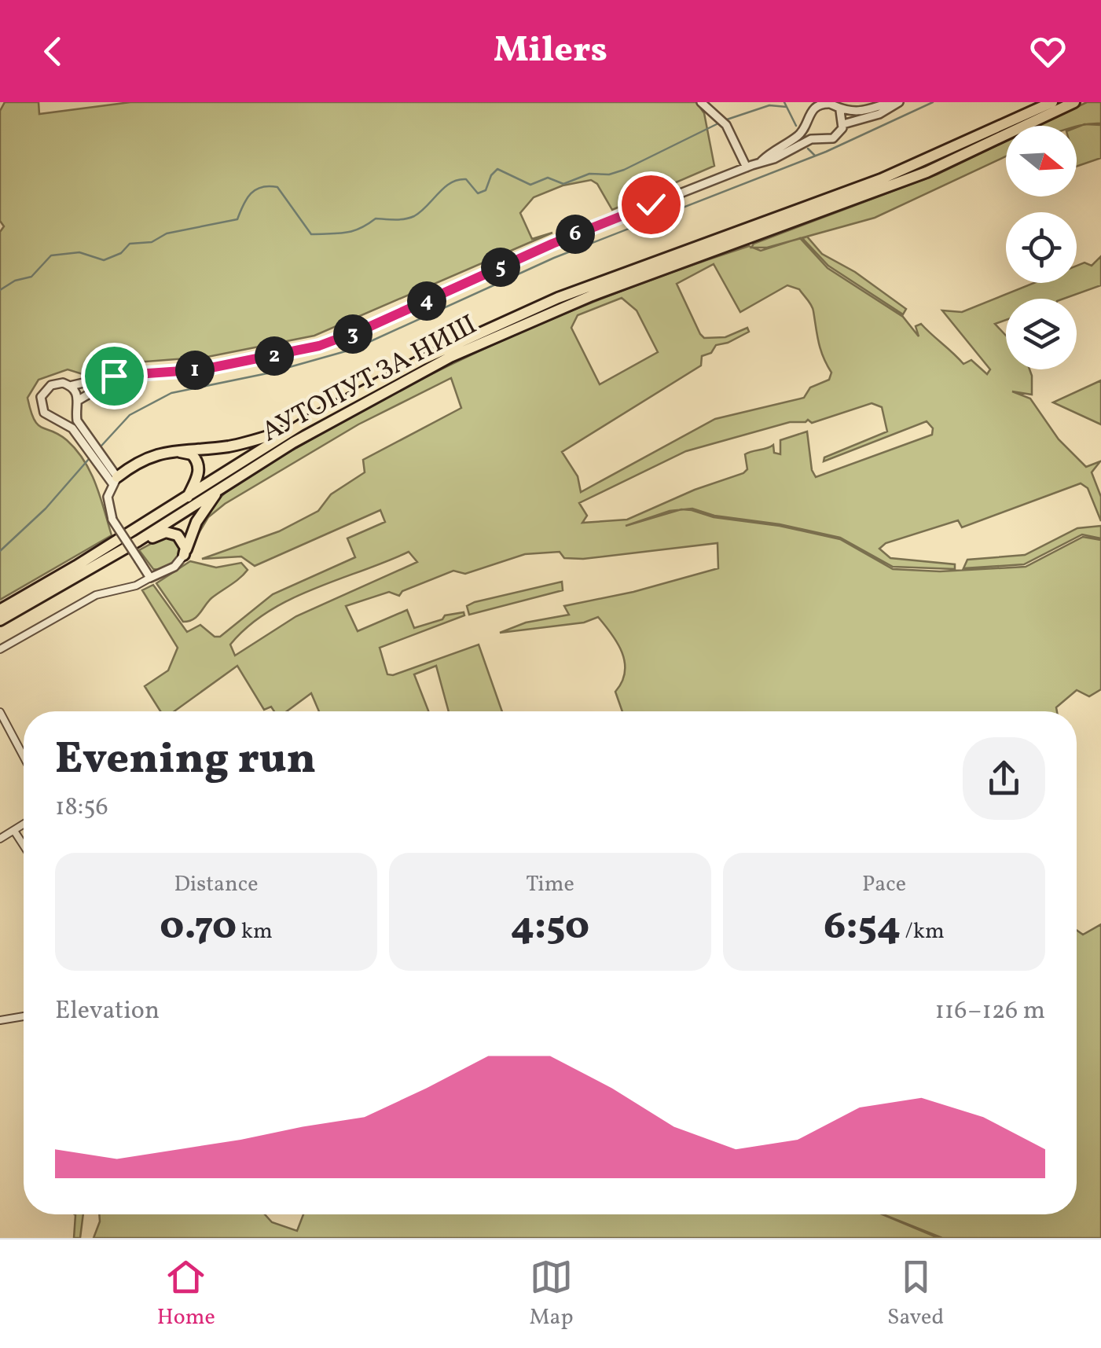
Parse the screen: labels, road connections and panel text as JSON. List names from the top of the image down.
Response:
{
  "streets": {
    "highway": ["АУТОПУТ ЗА НИШ"]
  },
  "north": "right",
  "page": {
    "header": "Milers",
    "pins": [
      "6",
      "5",
      "4",
      "3",
      "2",
      "1"
    ],
    "heading": ["Evening run", "18:56"],
    "stats": [
      ["Distance", "0.70 km"],
      ["Time", "4:50"],
      ["Pace", "6:54 /km"]
    ],
    "chart": ["Elevation", "116–126 m"],
    "tabs": ["Home", "Map", "Saved"]
  }
}
